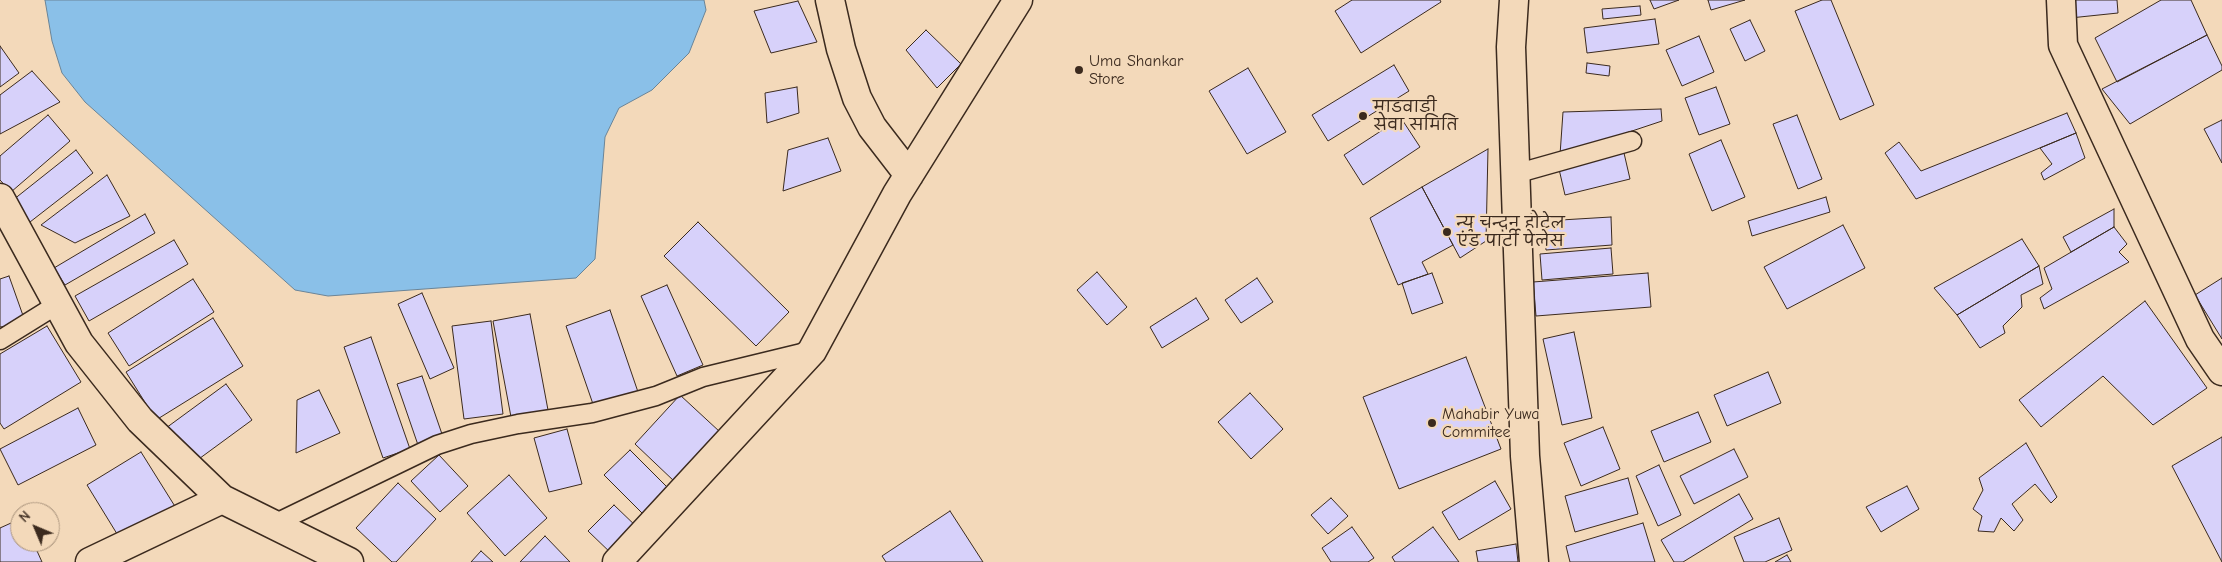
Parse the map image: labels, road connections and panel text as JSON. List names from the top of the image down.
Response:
{
  "places": [
    "Uma Shankar Store",
    "माडवाडी सेवा समिति",
    "न्यु चन्दन होटेल एंड पार्टी पेलेस",
    "Mahabir Yuwa Commitee"
  ],
  "north": "top left"
}
